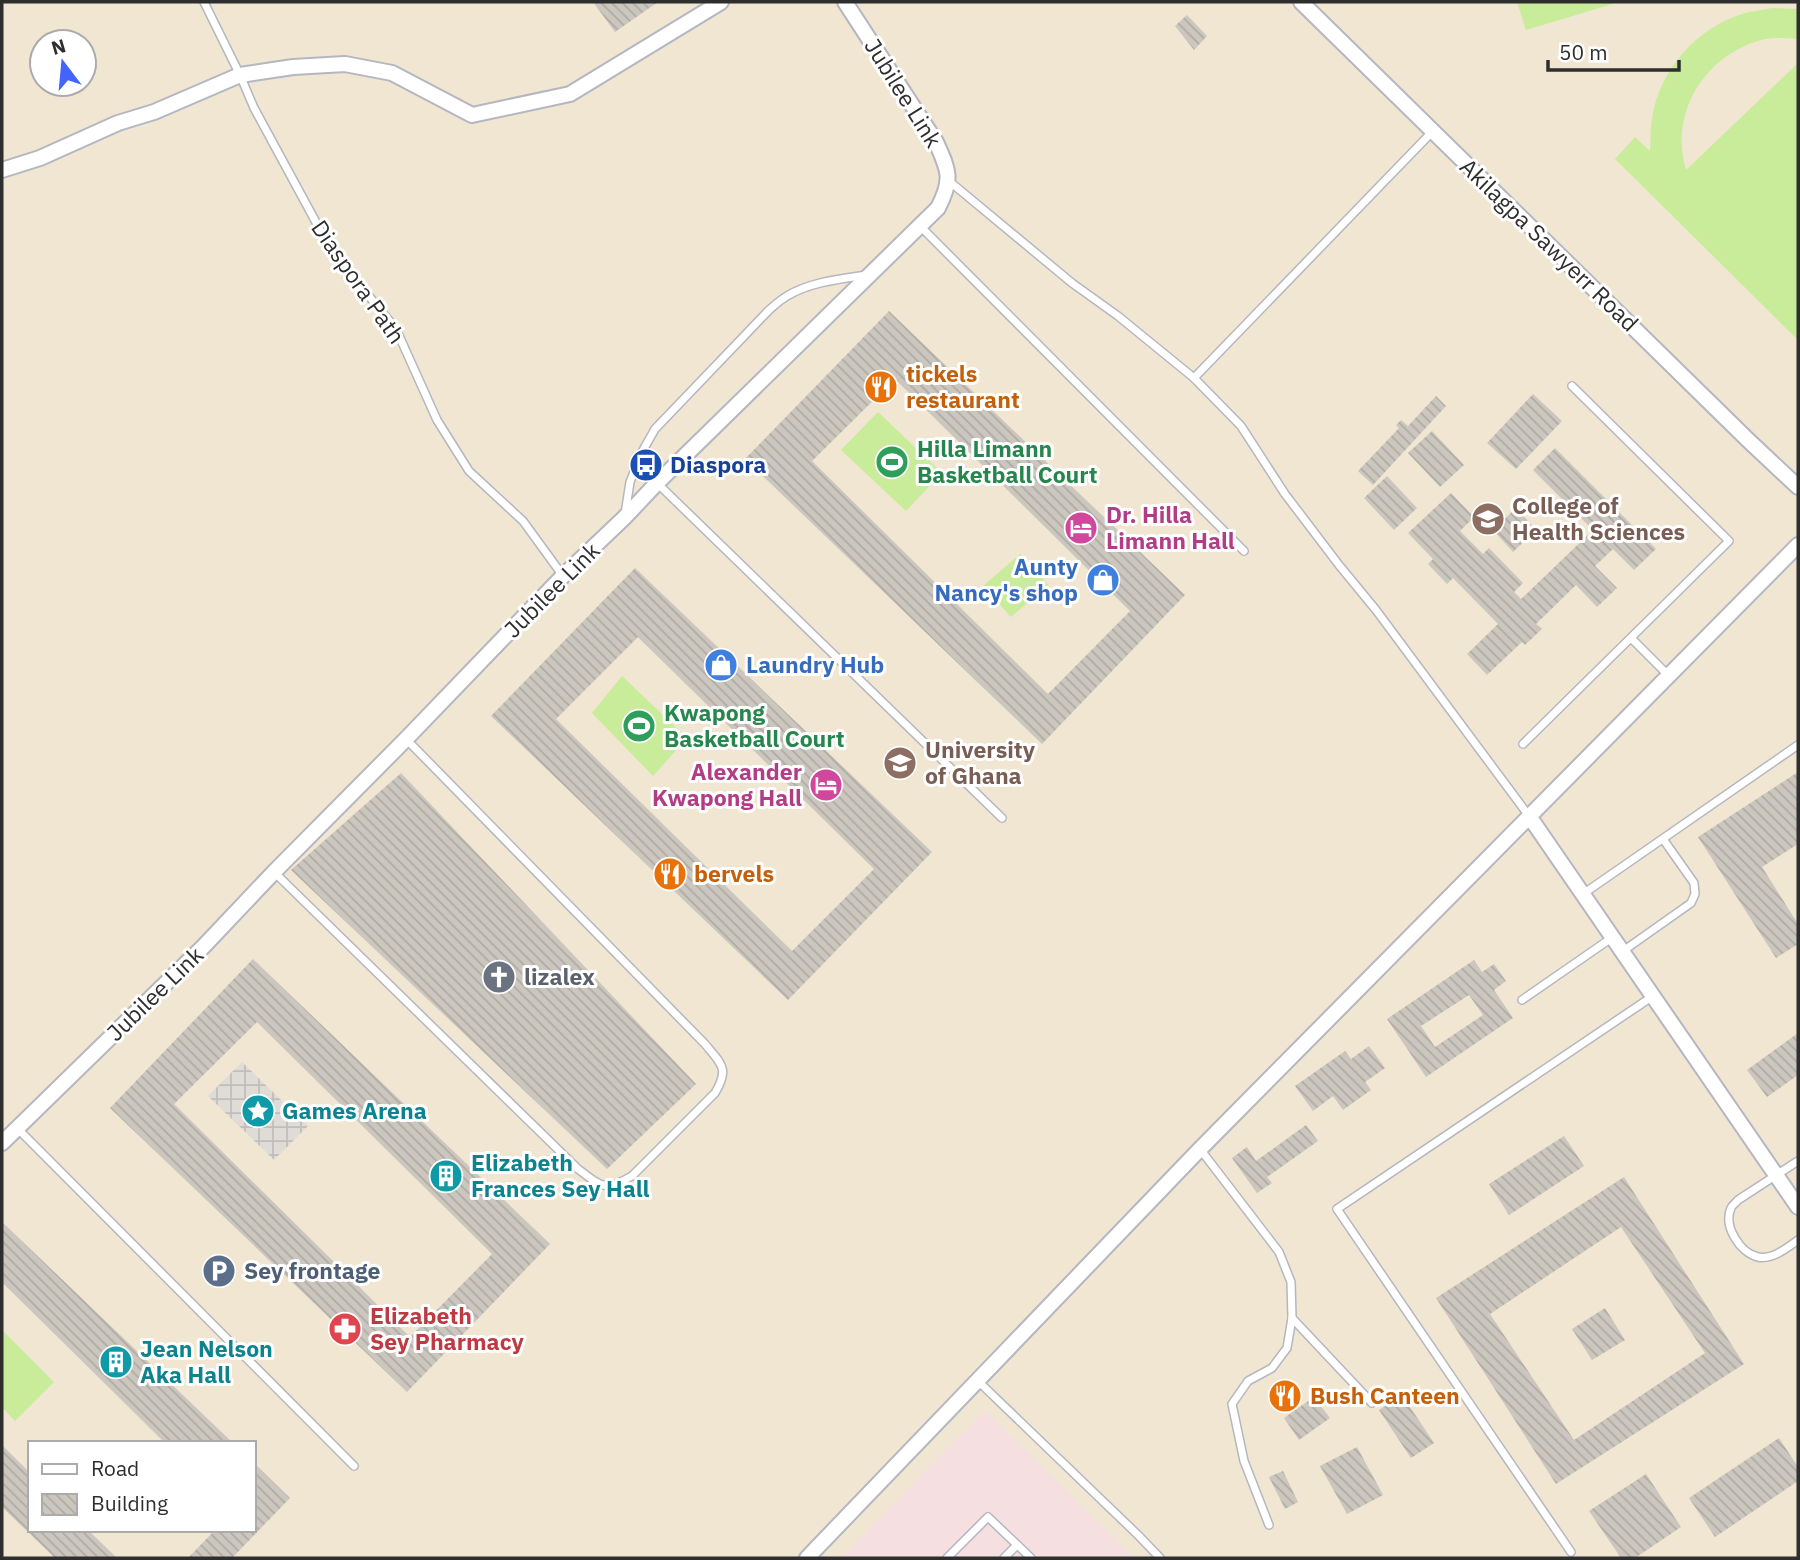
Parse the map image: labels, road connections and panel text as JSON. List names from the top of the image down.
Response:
{
  "streets": {
    "street": ["Jubilee Link", "Akilagpa Sawyerr Road"],
    "lane": ["Diaspora Path"]
  },
  "crossings": [
    ["Jubilee Link", "Diaspora Path"]
  ],
  "places": {
    "restaurant": ["tickels restaurant", "bervels", "Bush Canteen"],
    "sports": ["Hilla Limann Basketball Court", "Kwapong Basketball Court"],
    "bus stop": ["Diaspora"],
    "school or university": ["College of Health Sciences", "University of Ghana"],
    "hotel": ["Dr. Hilla Limann Hall", "Alexander Kwapong Hall"],
    "shop": ["Aunty Nancy's shop", "Laundry Hub"],
    "church": ["lizalex"],
    "place": ["Games Arena"],
    "building": ["Elizabeth Frances Sey Hall", "Jean Nelson Aka Hall"],
    "parking": ["Sey frontage"],
    "pharmacy": ["Elizabeth Sey Pharmacy"]
  },
  "legend": ["Road", "Building"],
  "scale_bar": "50 m",
  "north": "top"
}
